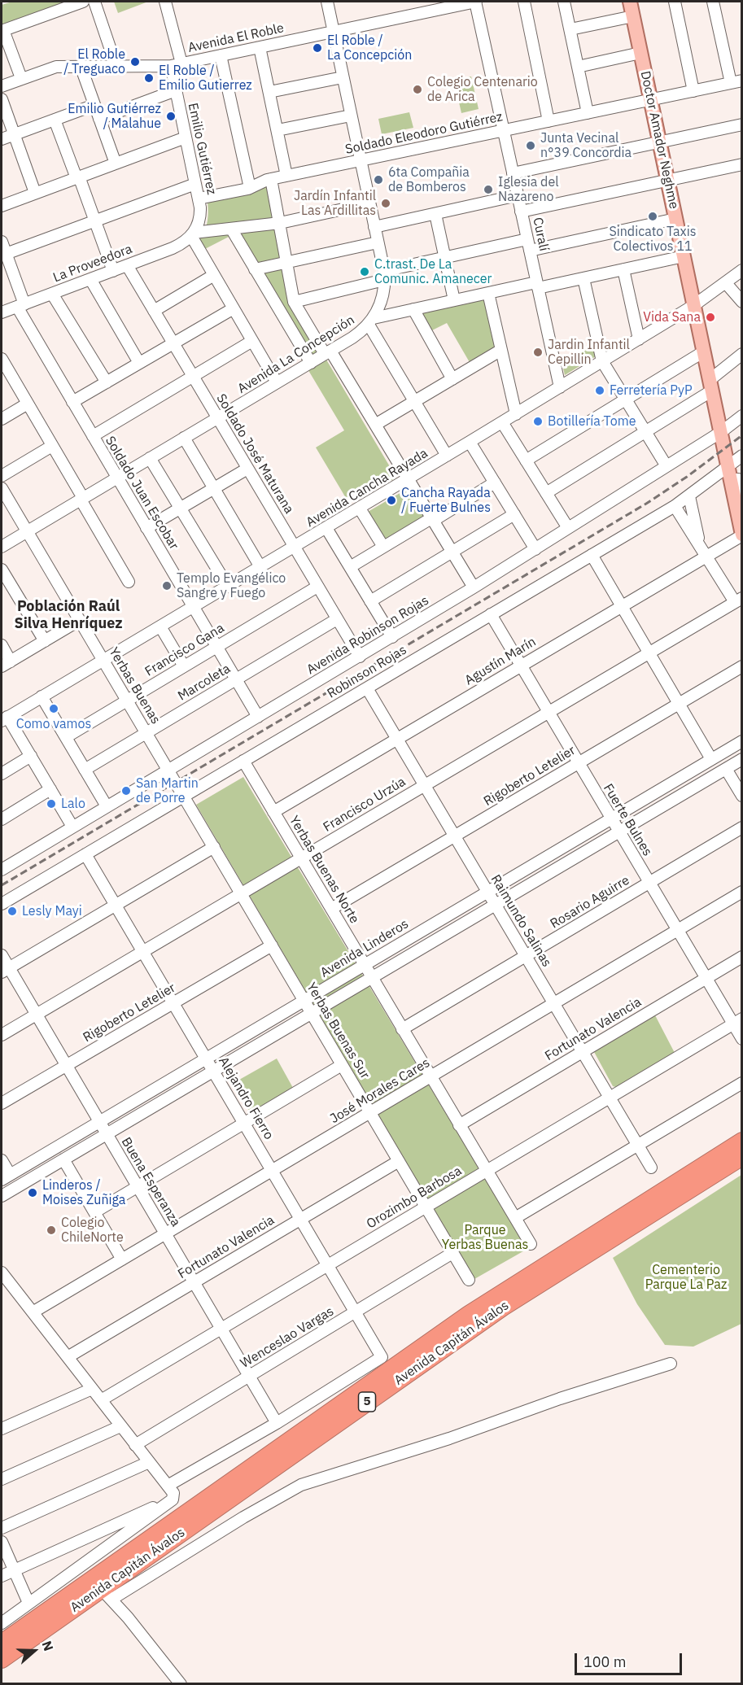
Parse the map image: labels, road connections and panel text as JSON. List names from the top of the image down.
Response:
{
  "streets": {
    "highway": ["Avenida Capitán Ávalos", "5"],
    "main road": ["Doctor Amador Neghme"],
    "street": [
      "Avenida El Roble",
      "Soldado Eleodoro Gutiérrez",
      "Emilio Gutiérrez",
      "Curalí",
      "La Proveedora",
      "Avenida La Concepción",
      "Soldado José Maturana",
      "Avenida Cancha Rayada",
      "Soldado Juan Escobar",
      "Avenida Robinson Rojas",
      "Francisco Gana",
      "Agustín Marín",
      "Robinson Rojas",
      "Marcoleta",
      "Yerbas Buenas",
      "Rigoberto Letelier",
      "Francisco Urzúa",
      "Fuerte Bulnes",
      "Yerbas Buenas Norte",
      "Rosario Aguirre",
      "Raimundo Salinas",
      "Avenida Linderos",
      "Fortunato Valencia",
      "Yerbas Buenas Sur",
      "José Morales Cares",
      "Alejandro Fierro",
      "Buena Esperanza",
      "Orozimbo Barbosa",
      "Wenceslao Vargas"
    ]
  },
  "crossings": [
    ["Avenida El Roble", "Emilio Gutiérrez"],
    ["Avenida El Roble", "Curalí"],
    ["Avenida El Roble", "Avenida La Concepción"],
    ["Soldado Eleodoro Gutiérrez", "Doctor Amador Neghme"],
    ["Soldado Eleodoro Gutiérrez", "Emilio Gutiérrez"],
    ["Soldado Eleodoro Gutiérrez", "Curalí"],
    ["Soldado Eleodoro Gutiérrez", "Avenida La Concepción"],
    ["Doctor Amador Neghme", "Avenida Cancha Rayada"],
    ["Doctor Amador Neghme", "Avenida Robinson Rojas"],
    ["Doctor Amador Neghme", "Agustín Marín"],
    ["Doctor Amador Neghme", "Robinson Rojas"],
    ["Emilio Gutiérrez", "La Proveedora"],
    ["Curalí", "Avenida Cancha Rayada"],
    ["La Proveedora", "Soldado José Maturana"],
    ["La Proveedora", "Soldado Juan Escobar"],
    ["Avenida La Concepción", "Soldado José Maturana"],
    ["Avenida La Concepción", "Soldado Juan Escobar"],
    ["Avenida La Concepción", "Yerbas Buenas"],
    ["Soldado José Maturana", "Avenida Cancha Rayada"],
    ["Soldado José Maturana", "Avenida Robinson Rojas"],
    ["Soldado José Maturana", "Francisco Gana"],
    ["Soldado José Maturana", "Marcoleta"],
    ["Avenida Cancha Rayada", "Soldado Juan Escobar"],
    ["Avenida Cancha Rayada", "Yerbas Buenas"],
    ["Soldado Juan Escobar", "Avenida Robinson Rojas"],
    ["Soldado Juan Escobar", "Francisco Gana"],
    ["Soldado Juan Escobar", "Marcoleta"],
    ["Avenida Robinson Rojas", "Yerbas Buenas"],
    ["Francisco Gana", "Yerbas Buenas"],
    ["Agustín Marín", "Fuerte Bulnes"],
    ["Agustín Marín", "Yerbas Buenas Norte"],
    ["Agustín Marín", "Raimundo Salinas"],
    ["Robinson Rojas", "Yerbas Buenas"],
    ["Robinson Rojas", "Fuerte Bulnes"],
    ["Robinson Rojas", "Yerbas Buenas Norte"],
    ["Robinson Rojas", "Raimundo Salinas"],
    ["Robinson Rojas", "Yerbas Buenas Sur"],
    ["Robinson Rojas", "Alejandro Fierro"],
    ["Marcoleta", "Yerbas Buenas"],
    ["Yerbas Buenas", "Yerbas Buenas Sur"],
    ["Rigoberto Letelier", "Fuerte Bulnes"],
    ["Rigoberto Letelier", "Yerbas Buenas Norte"],
    ["Rigoberto Letelier", "Raimundo Salinas"],
    ["Rigoberto Letelier", "Yerbas Buenas Sur"],
    ["Rigoberto Letelier", "Alejandro Fierro"],
    ["Rigoberto Letelier", "Buena Esperanza"],
    ["Francisco Urzúa", "Fuerte Bulnes"],
    ["Francisco Urzúa", "Yerbas Buenas Norte"],
    ["Francisco Urzúa", "Raimundo Salinas"],
    ["Francisco Urzúa", "Yerbas Buenas Sur"],
    ["Francisco Urzúa", "Alejandro Fierro"],
    ["Francisco Urzúa", "Buena Esperanza"],
    ["Fuerte Bulnes", "Rosario Aguirre"],
    ["Fuerte Bulnes", "Avenida Linderos"],
    ["Fuerte Bulnes", "Fortunato Valencia"],
    ["Fuerte Bulnes", "José Morales Cares"],
    ["Fuerte Bulnes", "Orozimbo Barbosa"],
    ["Yerbas Buenas Norte", "Rosario Aguirre"],
    ["Yerbas Buenas Norte", "Avenida Linderos"],
    ["Yerbas Buenas Norte", "Fortunato Valencia"],
    ["Yerbas Buenas Norte", "José Morales Cares"],
    ["Yerbas Buenas Norte", "Orozimbo Barbosa"],
    ["Rosario Aguirre", "Raimundo Salinas"],
    ["Raimundo Salinas", "Avenida Linderos"],
    ["Raimundo Salinas", "Fortunato Valencia"],
    ["Raimundo Salinas", "José Morales Cares"],
    ["Raimundo Salinas", "Orozimbo Barbosa"],
    ["Avenida Linderos", "Yerbas Buenas Sur"],
    ["Avenida Linderos", "Alejandro Fierro"],
    ["Avenida Linderos", "Buena Esperanza"],
    ["Fortunato Valencia", "Yerbas Buenas Sur"],
    ["Fortunato Valencia", "Alejandro Fierro"],
    ["Fortunato Valencia", "Buena Esperanza"],
    ["Yerbas Buenas Sur", "José Morales Cares"],
    ["Yerbas Buenas Sur", "Orozimbo Barbosa"],
    ["Yerbas Buenas Sur", "Wenceslao Vargas"],
    ["José Morales Cares", "Alejandro Fierro"],
    ["José Morales Cares", "Buena Esperanza"],
    ["Alejandro Fierro", "Buena Esperanza"],
    ["Alejandro Fierro", "Orozimbo Barbosa"],
    ["Alejandro Fierro", "Wenceslao Vargas"],
    ["Buena Esperanza", "Orozimbo Barbosa"],
    ["Buena Esperanza", "Wenceslao Vargas"]
  ],
  "districts": ["Población Raúl Silva Henríquez"],
  "parks": ["Parque Yerbas Buenas", "Cementerio Parque La Paz"],
  "places": [
    "El Roble / La Concepción",
    "El Roble / Treguaco",
    "El Roble / Emilio Gutierrez",
    "Colegio Centenario de Arica",
    "Emilio Gutiérrez / Malahue",
    "Junta Vecinal n°39 Concordia",
    "6ta Compañia de Bomberos",
    "Iglesia del Nazareno",
    "Jardín Infantil Las Ardillitas",
    "Sindicato Taxis Colectivos 11",
    "C.trast. De La Comunic. Amanecer",
    "Vida Sana",
    "Jardin Infantil Cepillin",
    "Ferretería PyP",
    "Botillería Tome",
    "Cancha Rayada / Fuerte Bulnes",
    "Templo Evangélico Sangre y Fuego",
    "Como vamos",
    "San Martin de Porre",
    "Lalo",
    "Lesly Mayi",
    "Linderos / Moises Zuñiga",
    "Colegio ChileNorte"
  ],
  "scale_bar": "100 m",
  "north": "right"
}
